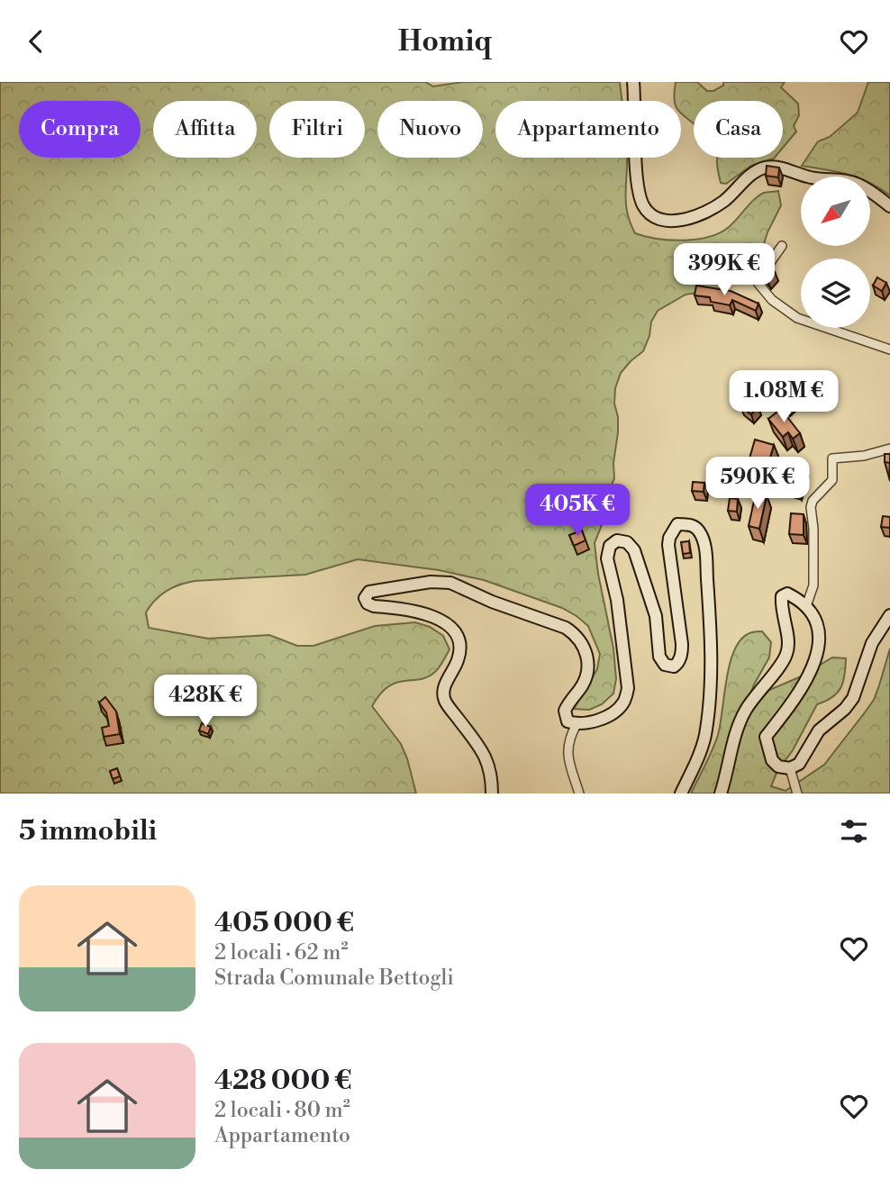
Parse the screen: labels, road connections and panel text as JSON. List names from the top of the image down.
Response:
{
  "north": "bottom left",
  "page": {
    "header": "Homiq",
    "chip": [
      "Compra",
      "Affitta",
      "Filtri",
      "Nuovo",
      "Appartamento",
      "Casa"
    ],
    "price": [
      "399K €",
      "1.08M €",
      "590K €",
      "405K €",
      "428K €"
    ],
    "heading": "5 immobili",
    "list": [
      {
        "name": "405 000 €",
        "note": "2 locali · 62 m² · Strada Comunale Bettogli"
      },
      {
        "name": "428 000 €",
        "note": "2 locali · 80 m² · Appartamento"
      }
    ]
  }
}
